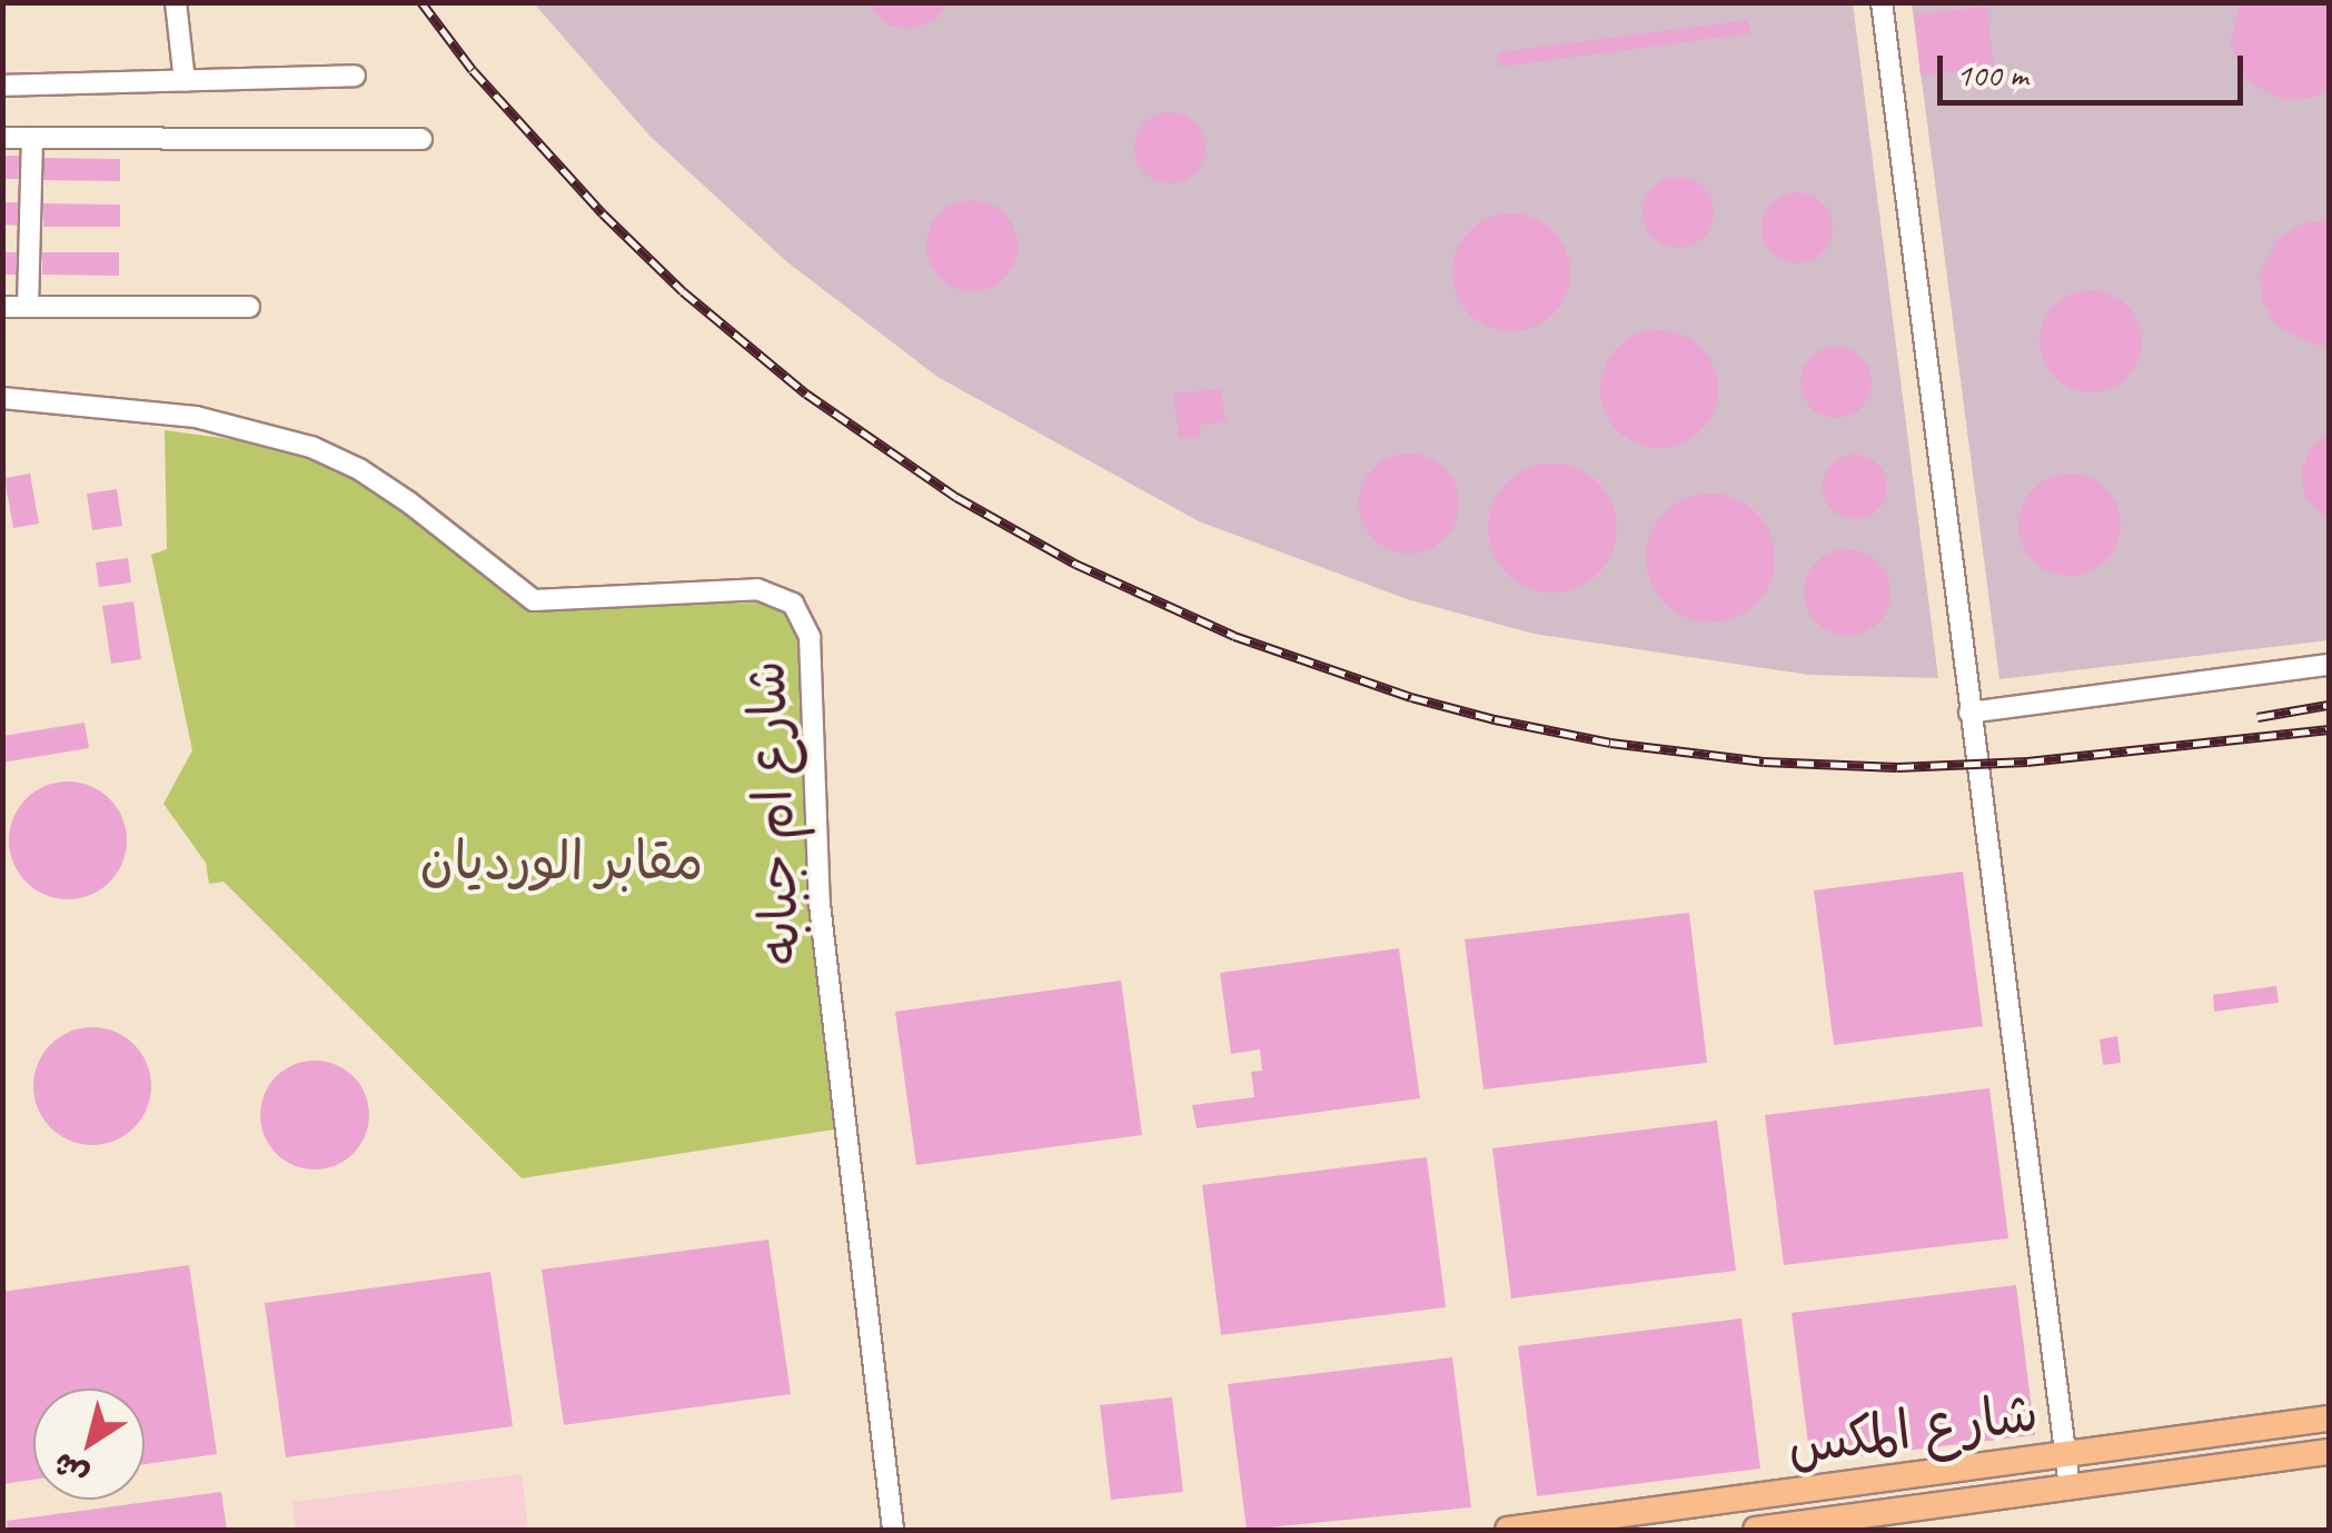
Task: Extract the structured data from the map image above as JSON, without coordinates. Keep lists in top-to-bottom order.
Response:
{
  "streets": {
    "main road": ["شارع المكس"],
    "street": ["شارع ام جبابه"]
  },
  "parks": ["مقابر الورديان"],
  "scale_bar": "100 m",
  "north": "bottom left"
}
